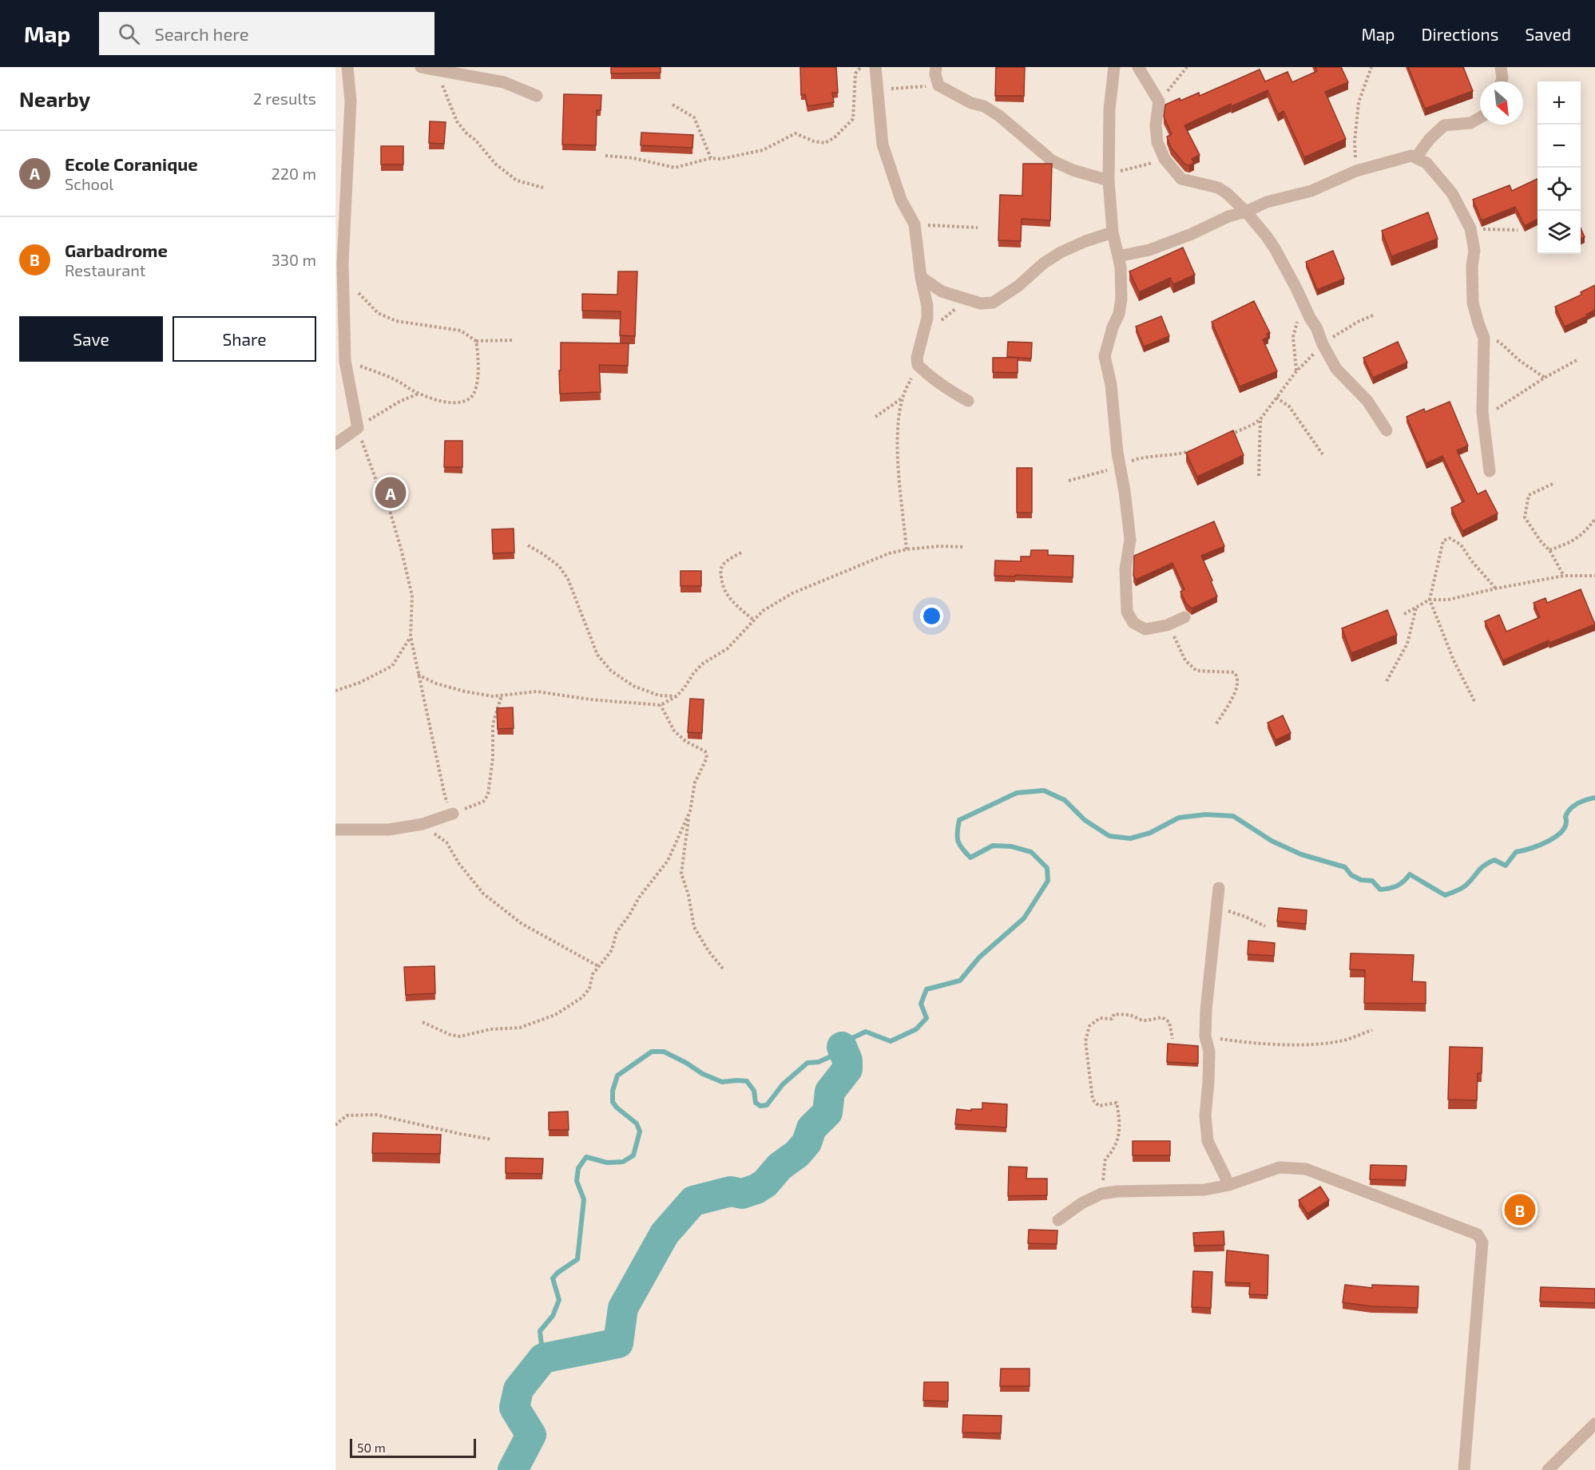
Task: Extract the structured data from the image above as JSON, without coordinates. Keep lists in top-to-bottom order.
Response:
{
  "scale_bar": "50 m",
  "north": "bottom right",
  "page": {
    "header": "Map",
    "search": "Search here",
    "nav": ["Map", "Directions", "Saved"],
    "heading": ["Nearby", "2 results"],
    "map_buttons": ["+", "−"],
    "list": [
      {
        "mark": "A",
        "name": "Ecole Coranique",
        "note": "School",
        "value": "220 m"
      },
      {
        "mark": "B",
        "name": "Garbadrome",
        "note": "Restaurant",
        "value": "330 m"
      }
    ],
    "buttons": ["Save", "Share"],
    "pins": ["A", "B"],
    "scale": "50 m"
  }
}
